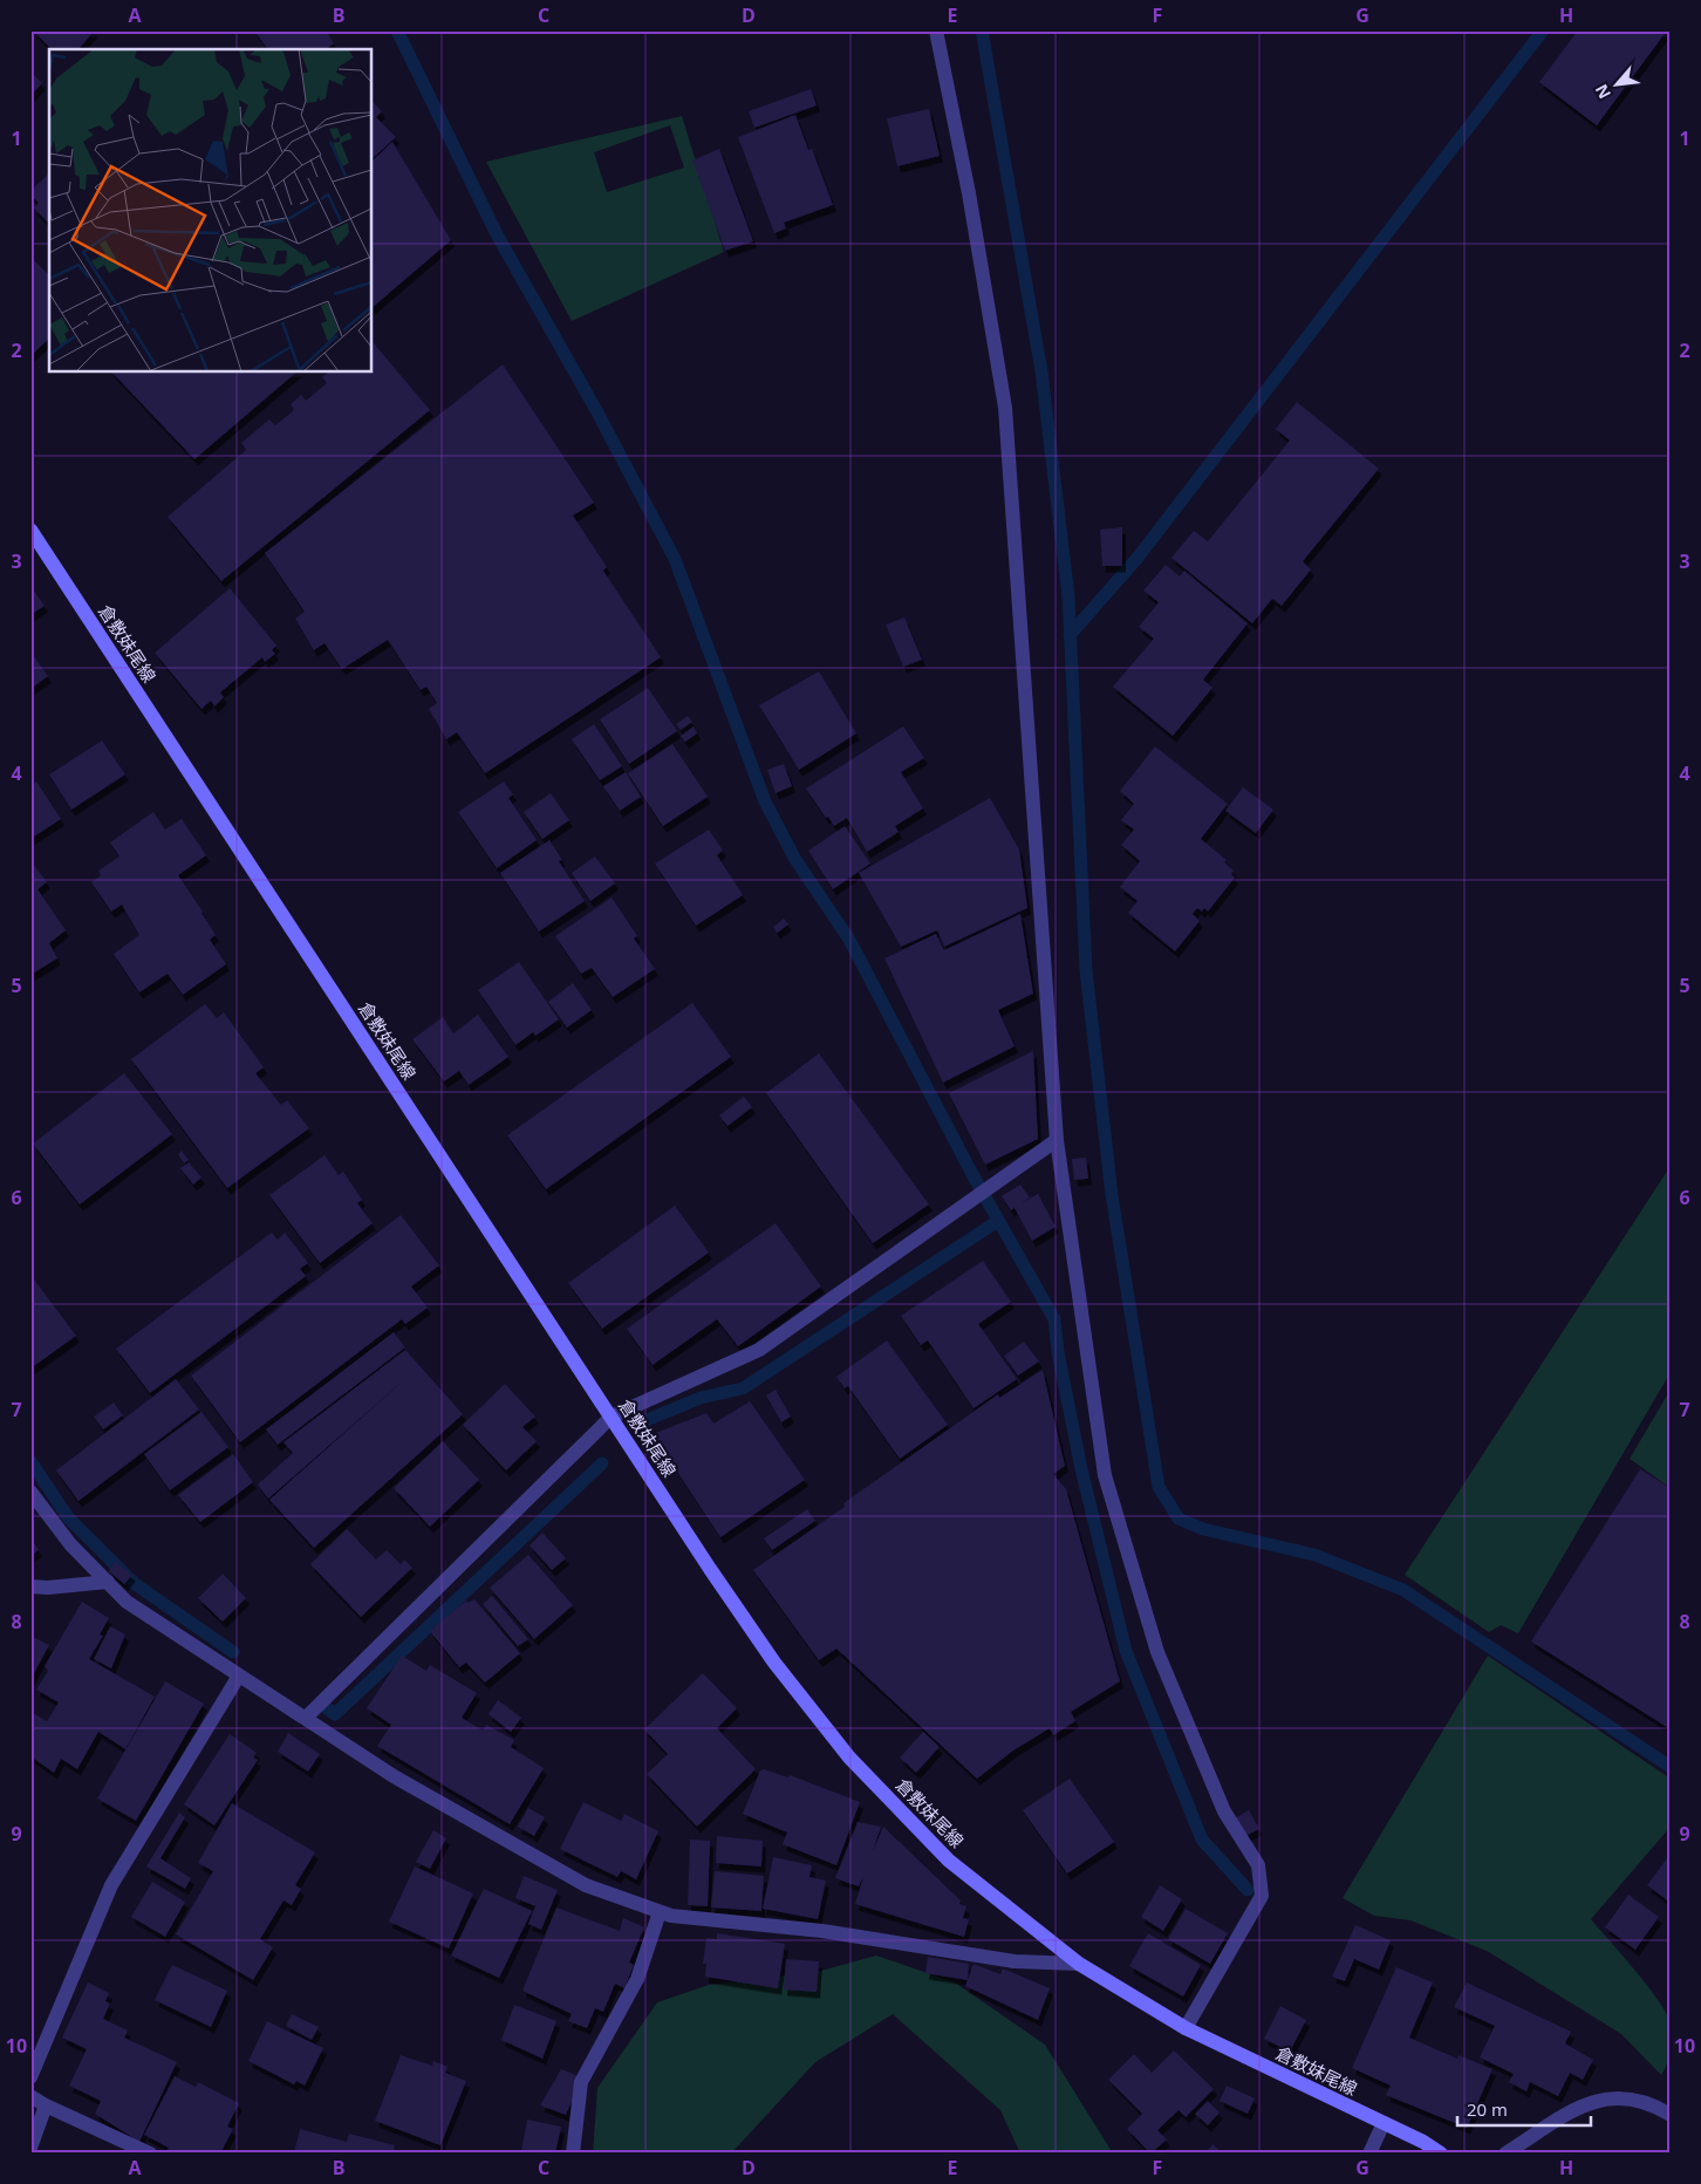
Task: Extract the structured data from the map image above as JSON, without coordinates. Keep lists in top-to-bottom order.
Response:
{
  "streets": {
    "main road": ["倉敷妹尾線"]
  },
  "scale_bar": "20 m",
  "north": "bottom left",
  "grid": {
    "columns": [
      "A",
      "B",
      "C",
      "D",
      "E",
      "F",
      "G",
      "H"
    ],
    "rows": [
      "1",
      "2",
      "3",
      "4",
      "5",
      "6",
      "7",
      "8",
      "9",
      "10"
    ]
  }
}
